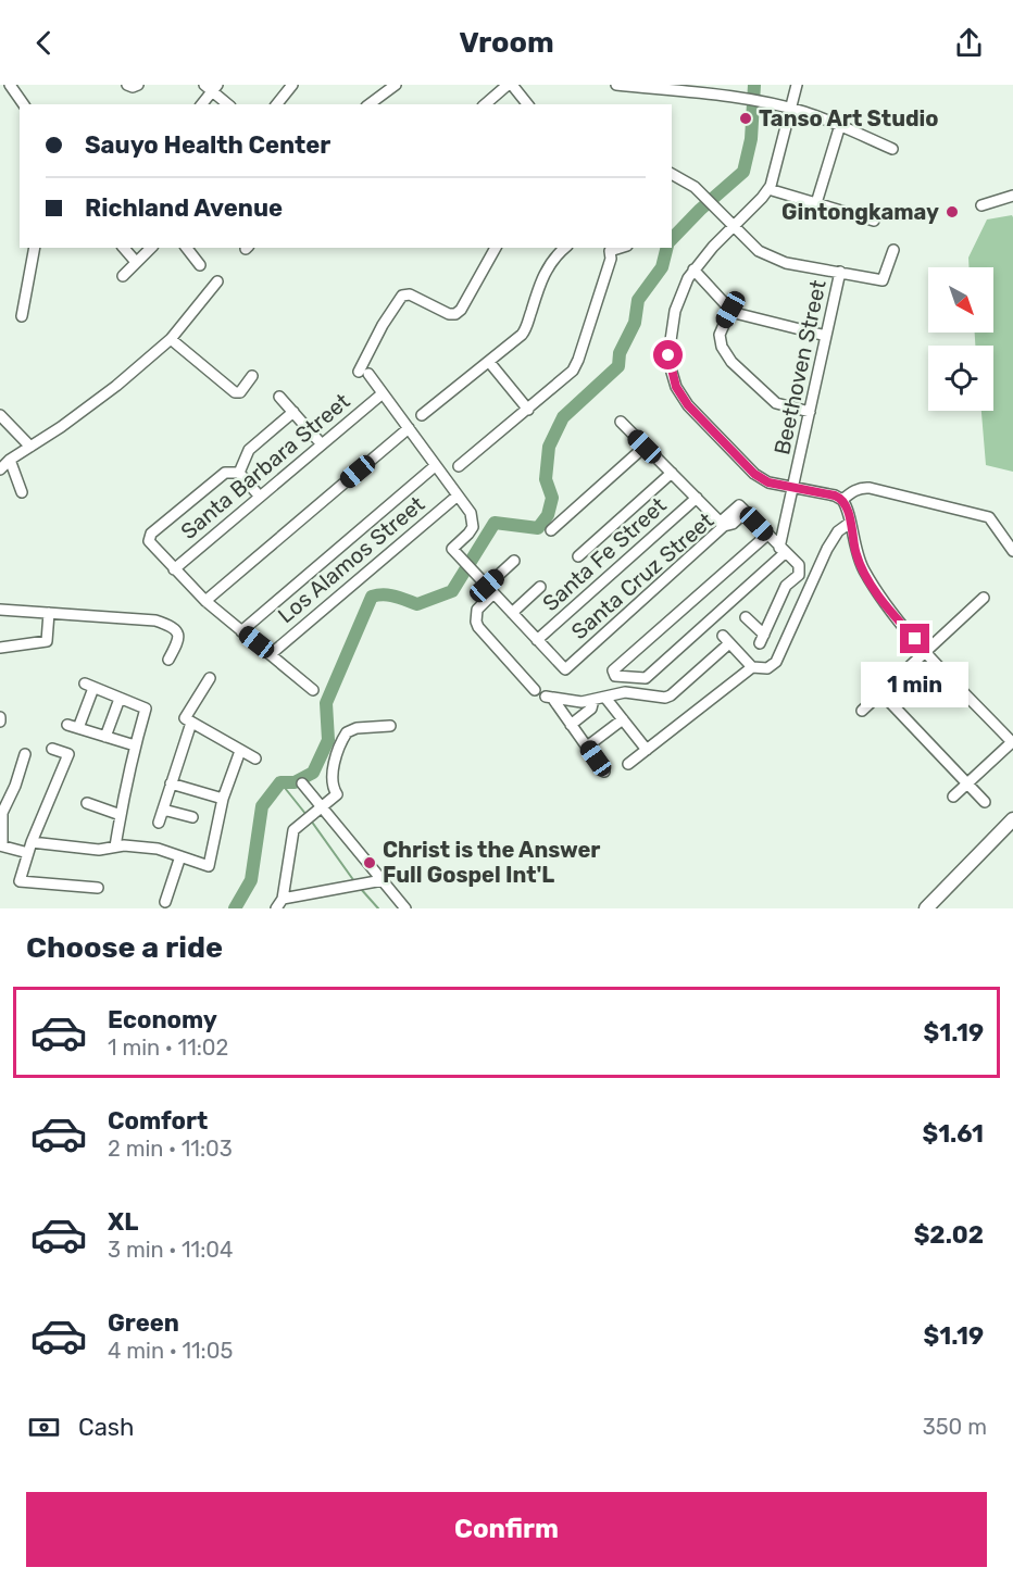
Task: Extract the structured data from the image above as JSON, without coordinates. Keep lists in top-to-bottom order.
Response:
{
  "streets": {
    "street": [
      "Beethoven Street",
      "Santa Barbara Street",
      "Santa Fe Street",
      "Los Alamos Street",
      "Santa Cruz Street"
    ]
  },
  "crossings": [
    ["Santa Fe Street", "Santa Cruz Street"]
  ],
  "places": ["Tanso Art Studio", "Gintongkamay", "Christ is the Answer Full Gospel Int'L"],
  "north": "bottom right",
  "page": {
    "header": "Vroom",
    "banner": ["Sauyo Health Center", "Richland Avenue"],
    "bubble": "1 min",
    "heading": "Choose a ride",
    "list": [
      {
        "name": "Economy",
        "note": "1 min · 11:02",
        "value": "$1.19"
      },
      {
        "name": "Comfort",
        "note": "2 min · 11:03",
        "value": "$1.61"
      },
      {
        "name": "XL",
        "note": "3 min · 11:04",
        "value": "$2.02"
      },
      {
        "name": "Green",
        "note": "4 min · 11:05",
        "value": "$1.19"
      }
    ],
    "pay": ["Cash", "350 m"],
    "buttons": "Confirm"
  }
}
